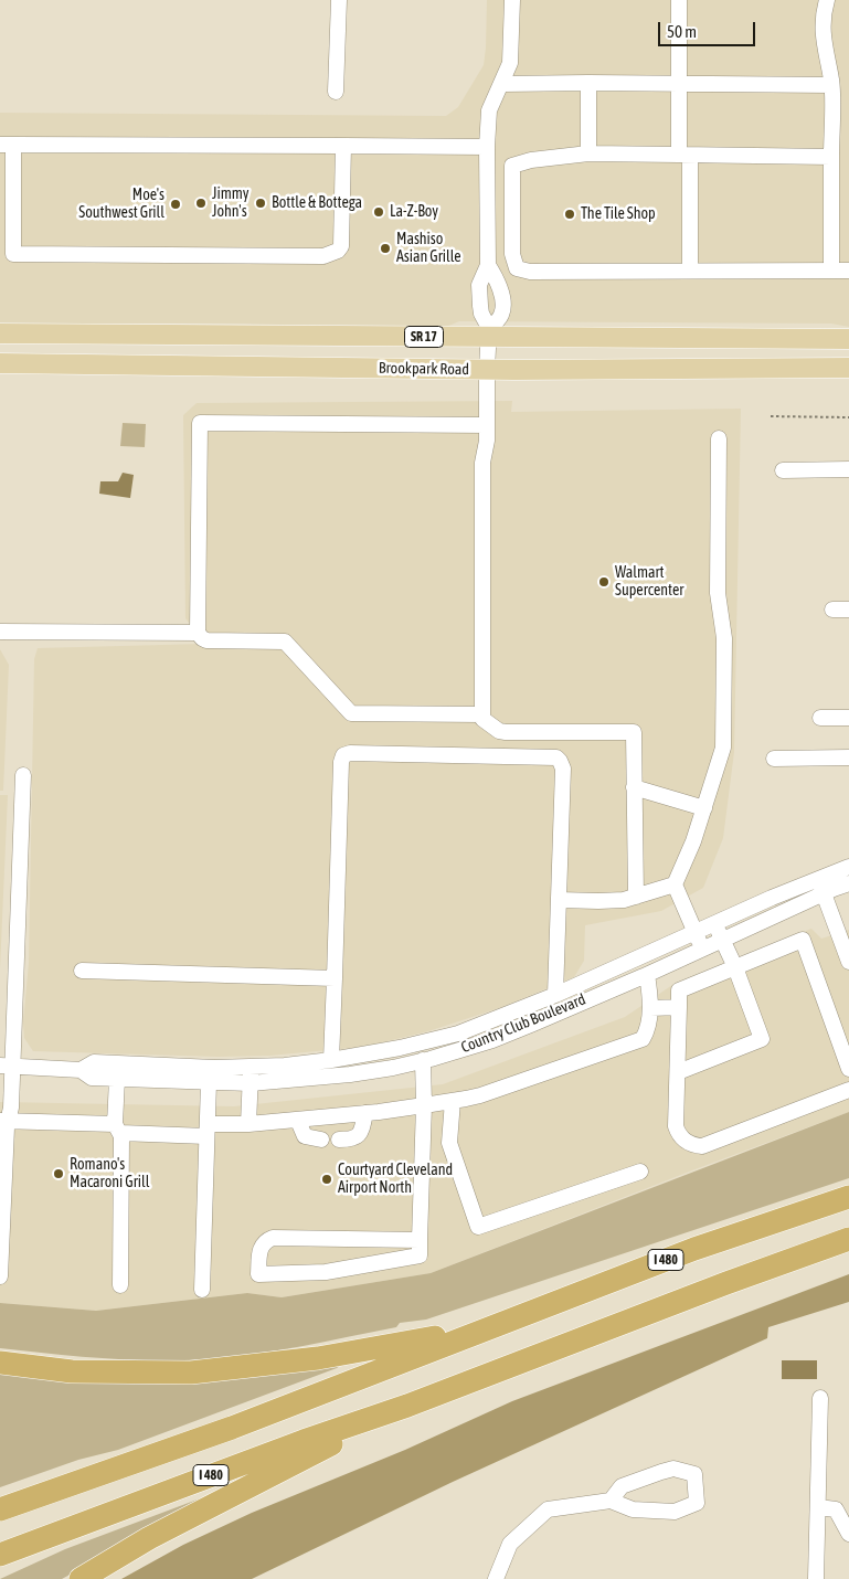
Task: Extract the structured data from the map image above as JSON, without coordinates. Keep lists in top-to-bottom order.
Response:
{
  "streets": {
    "highway": ["I 480"],
    "main road": ["SR 17", "Brookpark Road"],
    "street": ["Country Club Boulevard"]
  },
  "places": [
    "Jimmy John's",
    "Bottle & Bottega",
    "Moe's Southwest Grill",
    "La-Z-Boy",
    "The Tile Shop",
    "Mashiso Asian Grille",
    "Walmart Supercenter",
    "Romano's Macaroni Grill",
    "Courtyard Cleveland Airport North"
  ],
  "scale_bar": "50 m"
}
